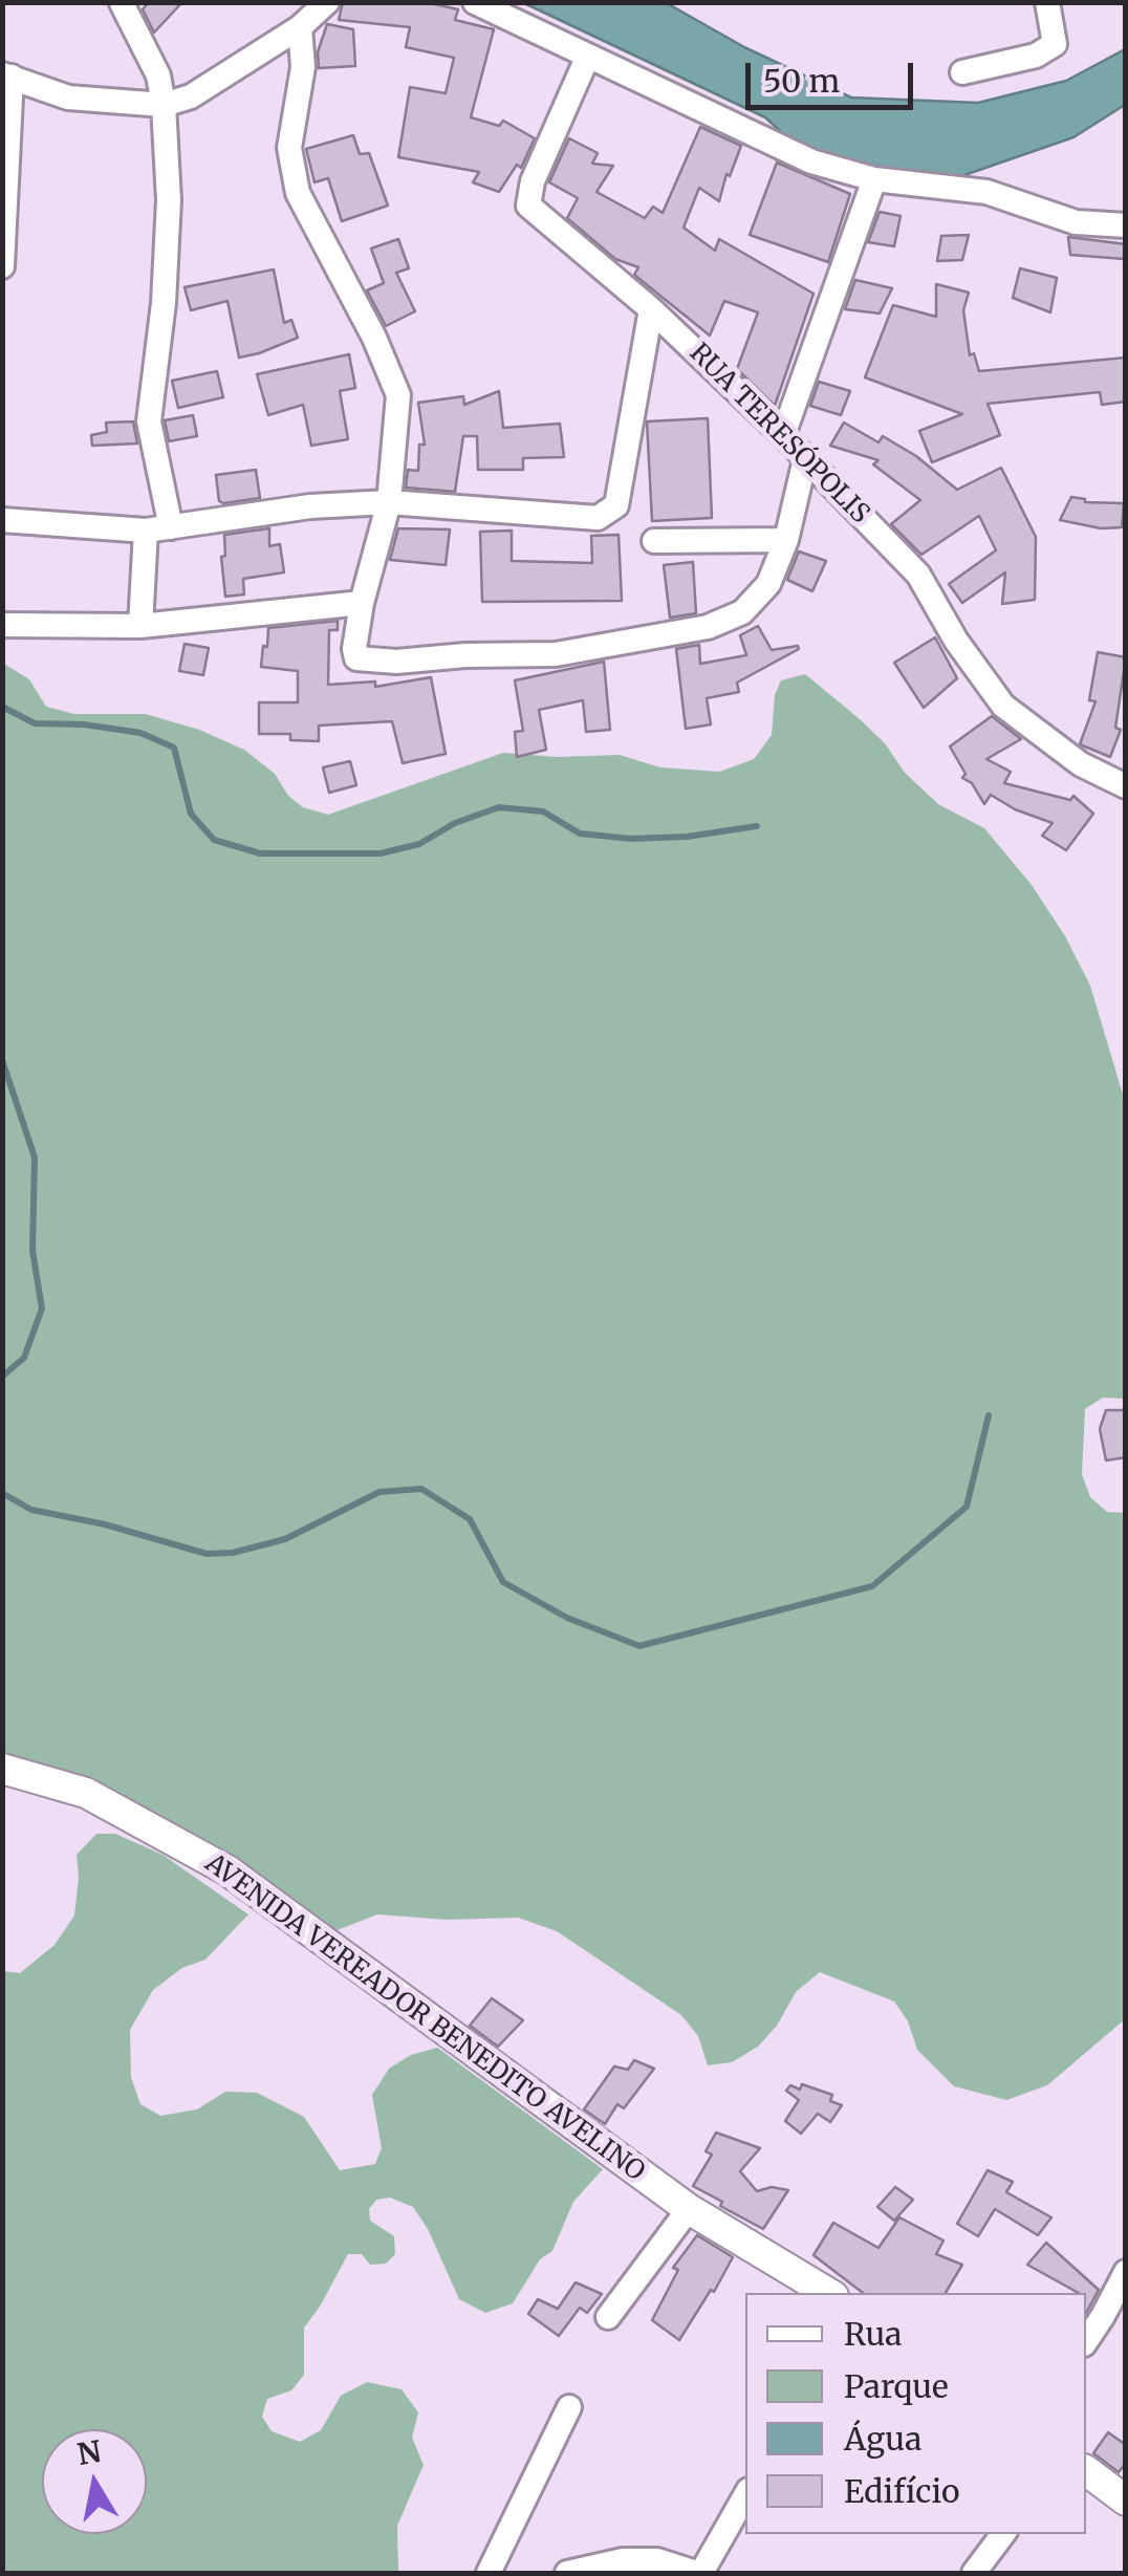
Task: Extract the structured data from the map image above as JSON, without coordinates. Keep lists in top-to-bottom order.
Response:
{
  "streets": {
    "main road": ["AVENIDA VEREADOR BENEDITO AVELINO"],
    "street": ["RUA TERESÓPOLIS"]
  },
  "legend": [
    "Rua",
    "Parque",
    "Água",
    "Edifício"
  ],
  "scale_bar": "50 m",
  "north": "top"
}
